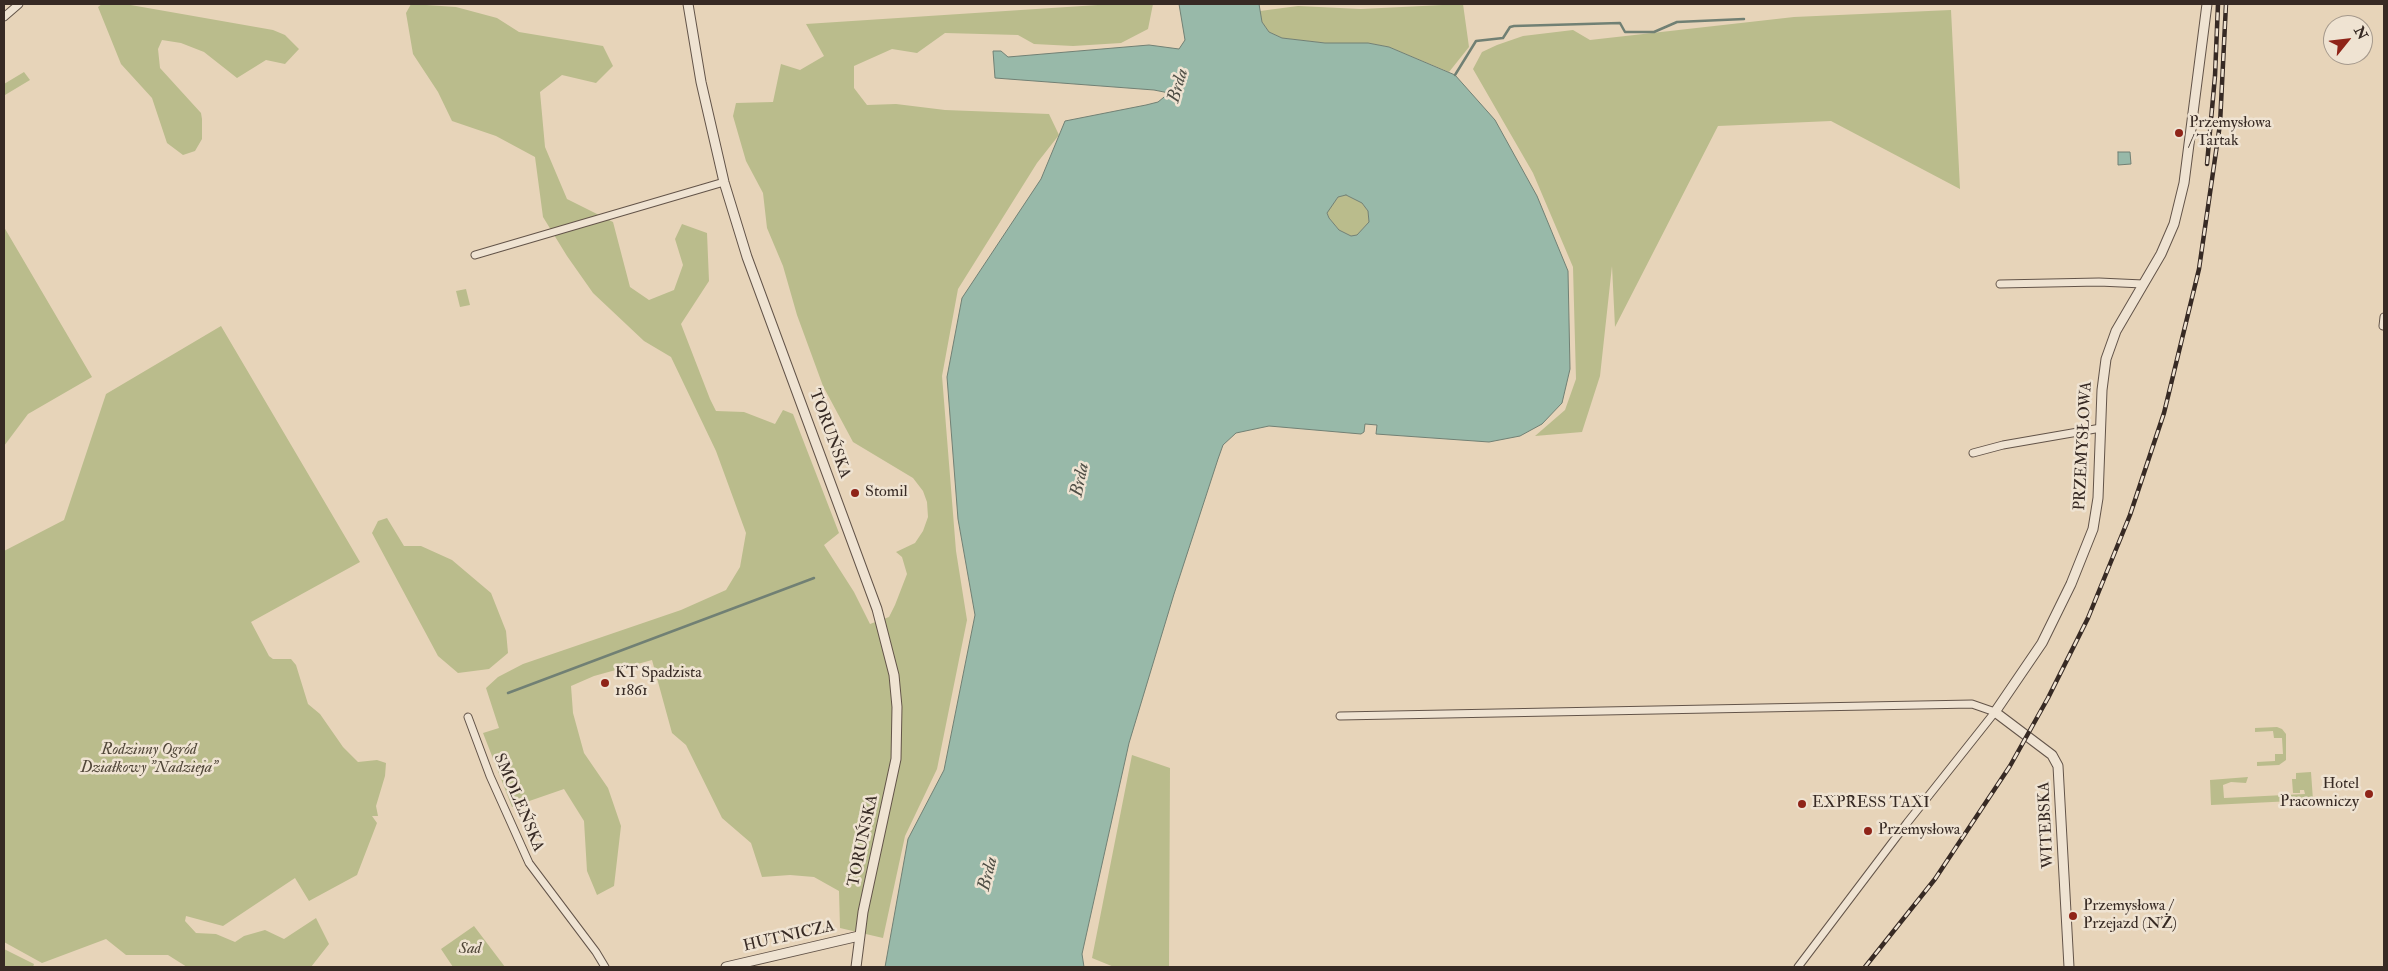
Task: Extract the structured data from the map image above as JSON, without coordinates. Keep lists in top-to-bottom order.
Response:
{
  "streets": {
    "street": [
      "TORUŃSKA",
      "PRZEMYSŁOWA",
      "SMOLEŃSKA",
      "WITEBSKA",
      "HUTNICZA"
    ]
  },
  "crossings": [
    ["TORUŃSKA", "HUTNICZA"],
    ["PRZEMYSŁOWA", "WITEBSKA"]
  ],
  "water": ["Brda"],
  "parks": ["Rodzinny Ogród Działkowy \"Nadzieja\"", "Sad"],
  "places": [
    "Przemysłowa / Tartak",
    "Stomil",
    "KT Spadzista 11861",
    "Hotel Pracowniczy",
    "EXPRESS TAXI",
    "Przemysłowa",
    "Przemysłowa / Przejazd (NŻ)"
  ],
  "north": "top right"
}
